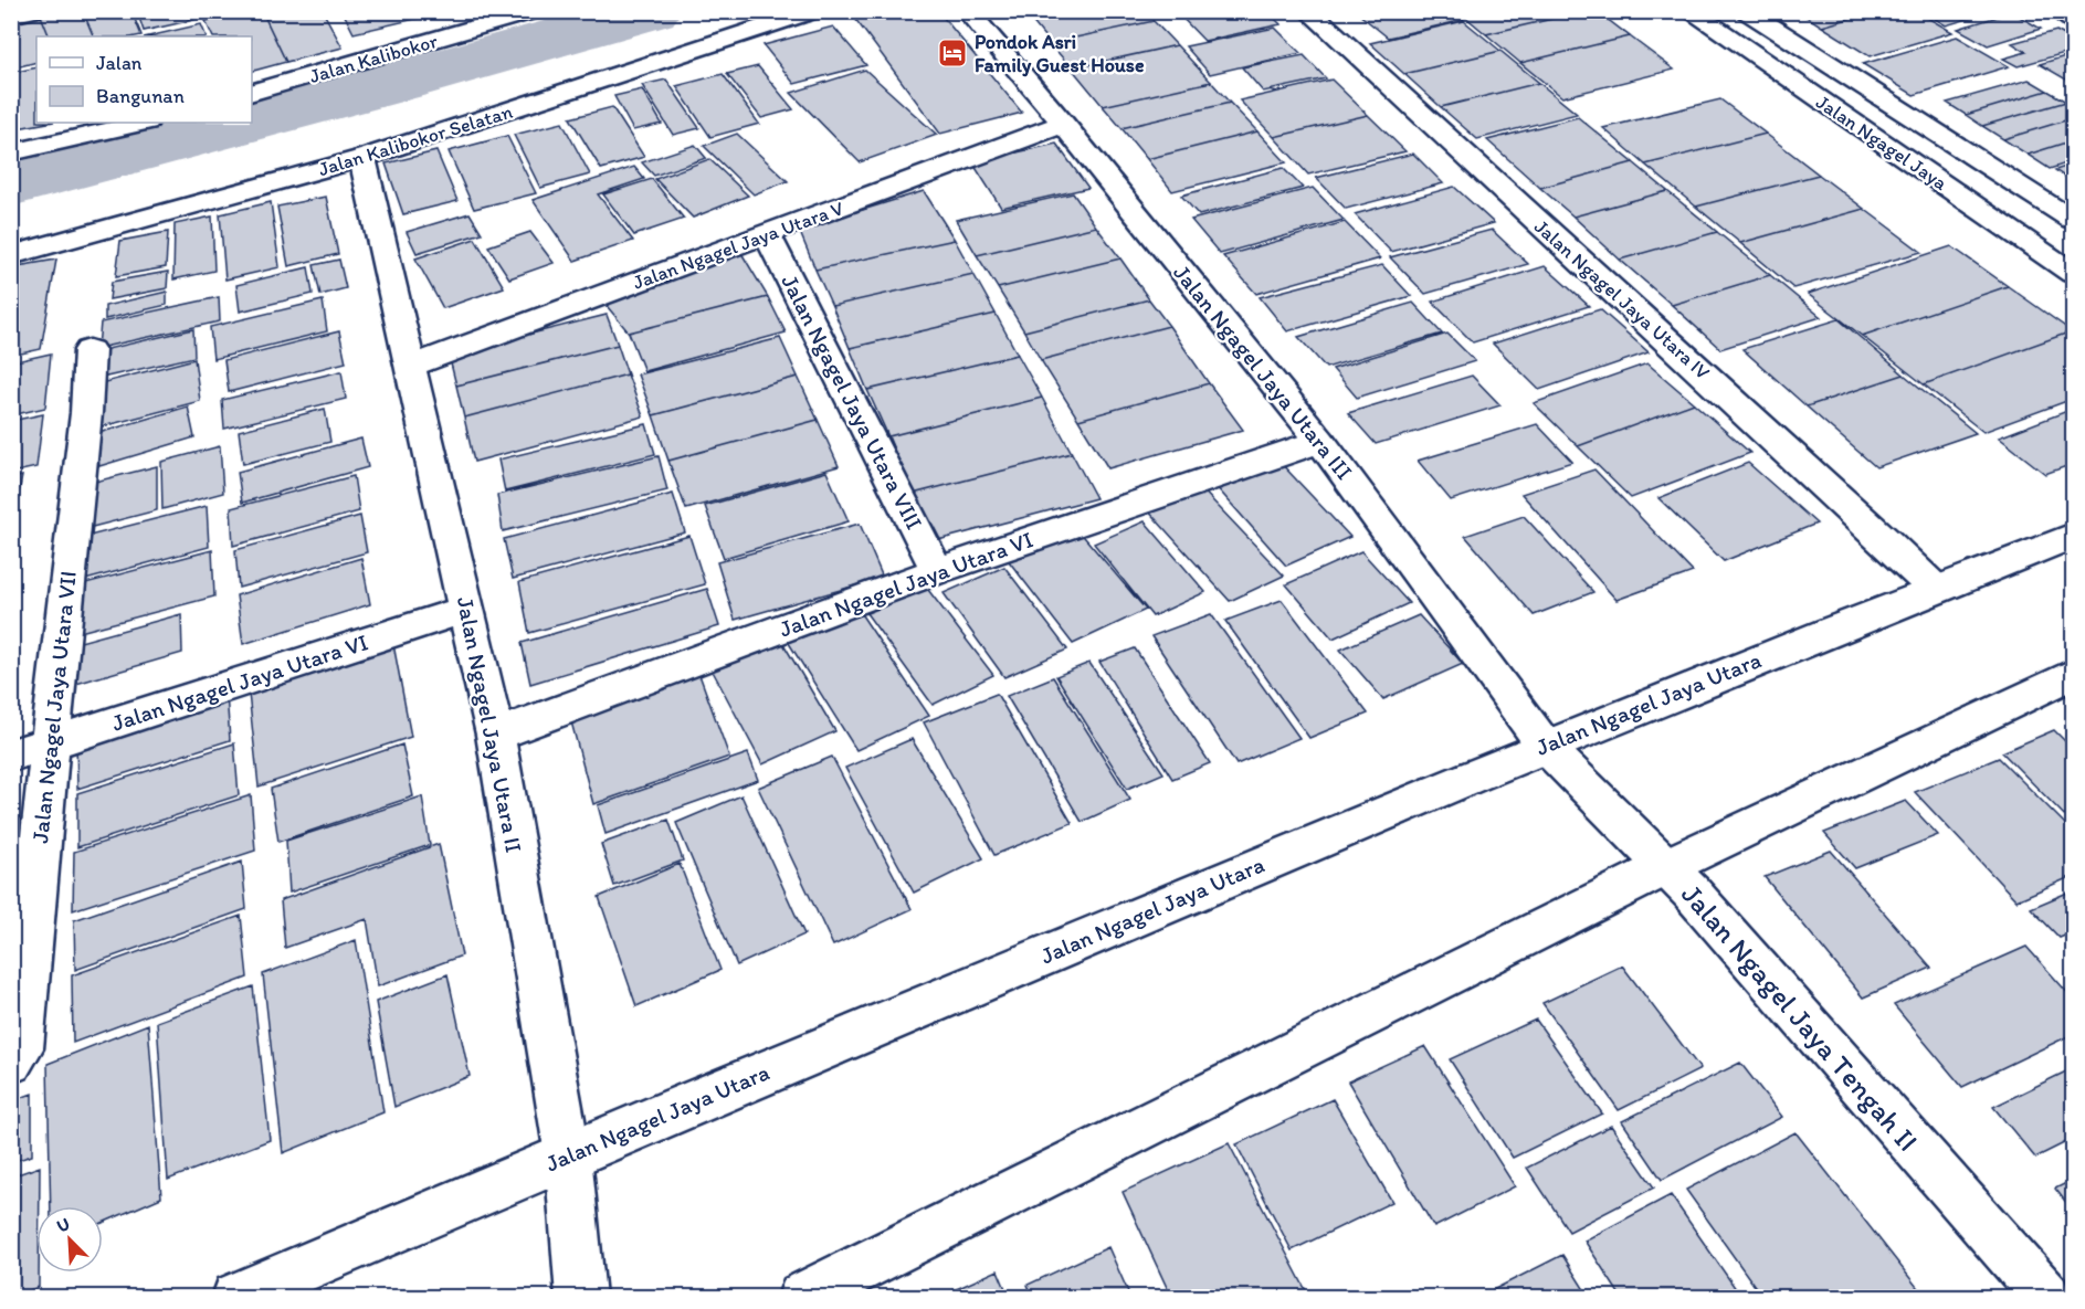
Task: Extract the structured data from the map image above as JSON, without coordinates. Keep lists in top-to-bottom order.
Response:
{
  "streets": {
    "street": [
      "Jalan Kalibokor",
      "Jalan Kalibokor Selatan",
      "Jalan Ngagel Jaya",
      "Jalan Ngagel Jaya Utara V",
      "Jalan Ngagel Jaya Utara IV",
      "Jalan Ngagel Jaya Utara III",
      "Jalan Ngagel Jaya Utara VIII",
      "Jalan Ngagel Jaya Utara VI",
      "Jalan Ngagel Jaya Utara",
      "Jalan Ngagel Jaya Utara VII",
      "Jalan Ngagel Jaya Utara II",
      "Jalan Ngagel Jaya Tengah II"
    ]
  },
  "crossings": [
    ["Jalan Kalibokor Selatan", "Jalan Ngagel Jaya Utara II"],
    ["Jalan Ngagel Jaya Utara V", "Jalan Ngagel Jaya Utara III"],
    ["Jalan Ngagel Jaya Utara V", "Jalan Ngagel Jaya Utara VIII"],
    ["Jalan Ngagel Jaya Utara V", "Jalan Ngagel Jaya Utara II"],
    ["Jalan Ngagel Jaya Utara IV", "Jalan Ngagel Jaya Utara"],
    ["Jalan Ngagel Jaya Utara III", "Jalan Ngagel Jaya Utara VI"],
    ["Jalan Ngagel Jaya Utara III", "Jalan Ngagel Jaya Utara"],
    ["Jalan Ngagel Jaya Utara III", "Jalan Ngagel Jaya Tengah II"],
    ["Jalan Ngagel Jaya Utara VIII", "Jalan Ngagel Jaya Utara VI"],
    ["Jalan Ngagel Jaya Utara VI", "Jalan Ngagel Jaya Utara VII"],
    ["Jalan Ngagel Jaya Utara VI", "Jalan Ngagel Jaya Utara II"],
    ["Jalan Ngagel Jaya Utara", "Jalan Ngagel Jaya Utara II"],
    ["Jalan Ngagel Jaya Utara", "Jalan Ngagel Jaya Tengah II"]
  ],
  "places": {
    "hotel": ["Pondok Asri Family Guest House"]
  },
  "legend": ["Jalan", "Bangunan"],
  "north": "top left"
}
